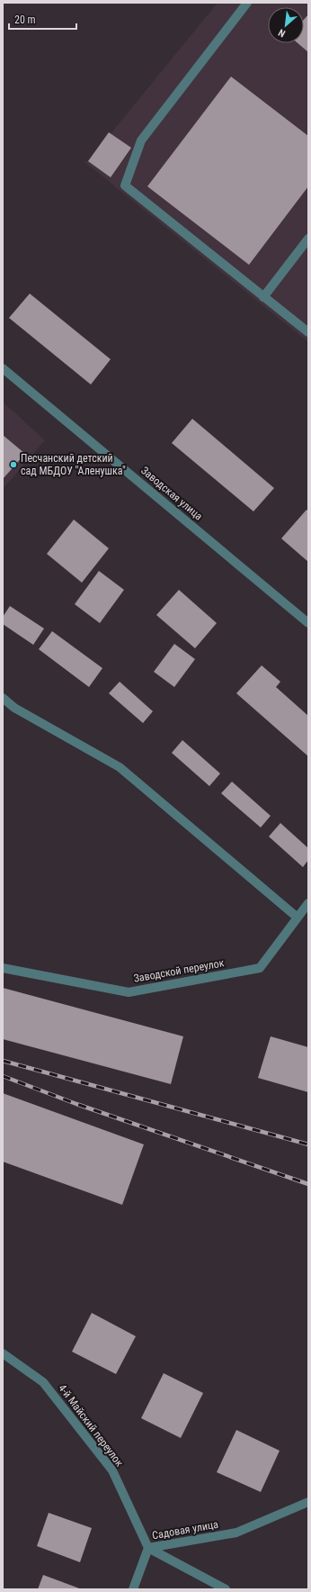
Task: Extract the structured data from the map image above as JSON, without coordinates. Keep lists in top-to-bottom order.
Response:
{
  "streets": {
    "street": [
      "Заводская улица",
      "Заводской переулок",
      "4-й Майский переулок",
      "Садовая улица"
    ]
  },
  "crossings": [
    ["4-й Майский переулок", "Садовая улица"]
  ],
  "places": ["Песчанский детский сад МБДОУ \"Аленушка\""],
  "scale_bar": "20 m",
  "north": "bottom left"
}
